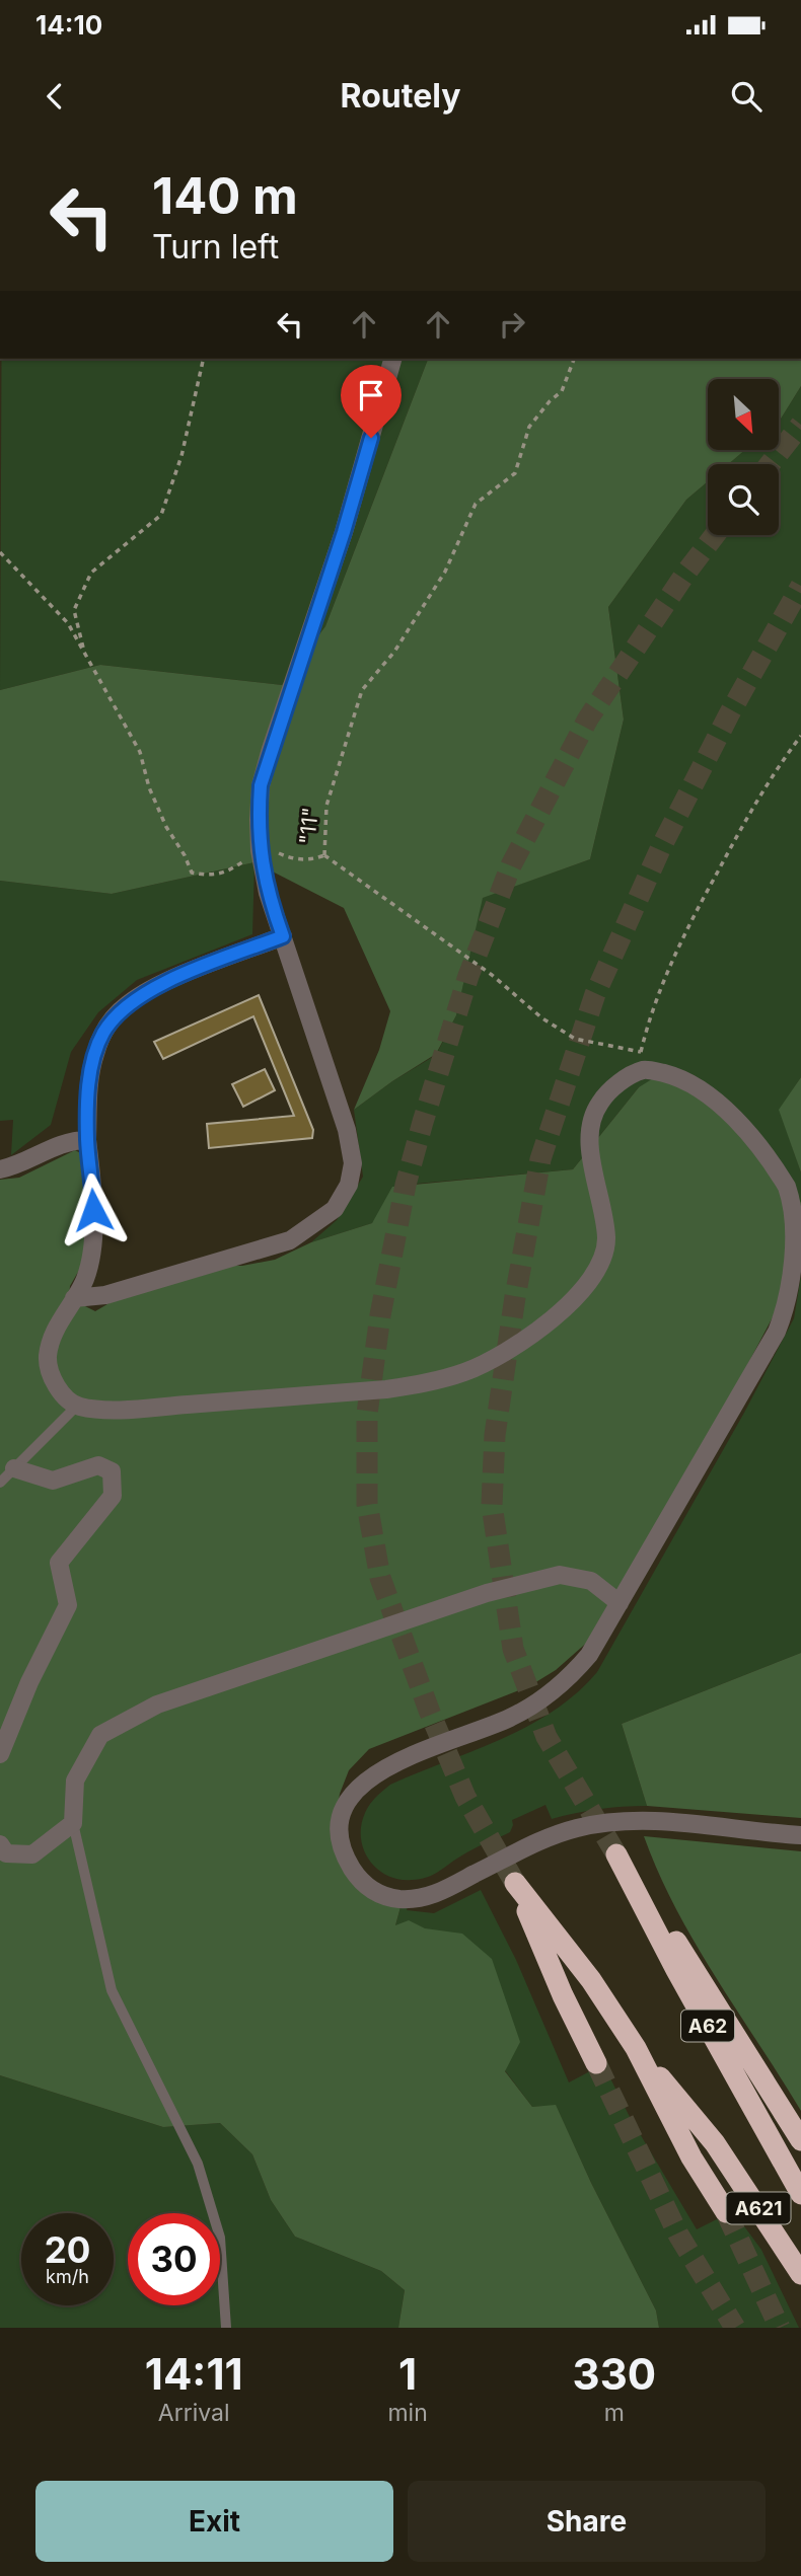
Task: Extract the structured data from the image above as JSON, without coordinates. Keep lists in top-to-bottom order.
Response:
{
  "streets": {
    "highway": ["Α62", "Α621"],
    "path": ["\"11\""]
  },
  "north": "bottom right",
  "page": {
    "status": "14:10",
    "header": "Routely",
    "turn": ["140 m", "Turn left"],
    "speed": "20 km/h",
    "limit": "30",
    "eta": [
      "14:11",
      "Arrival",
      "1",
      "min",
      "330",
      "m"
    ],
    "buttons": ["Exit", "Share"]
  }
}
